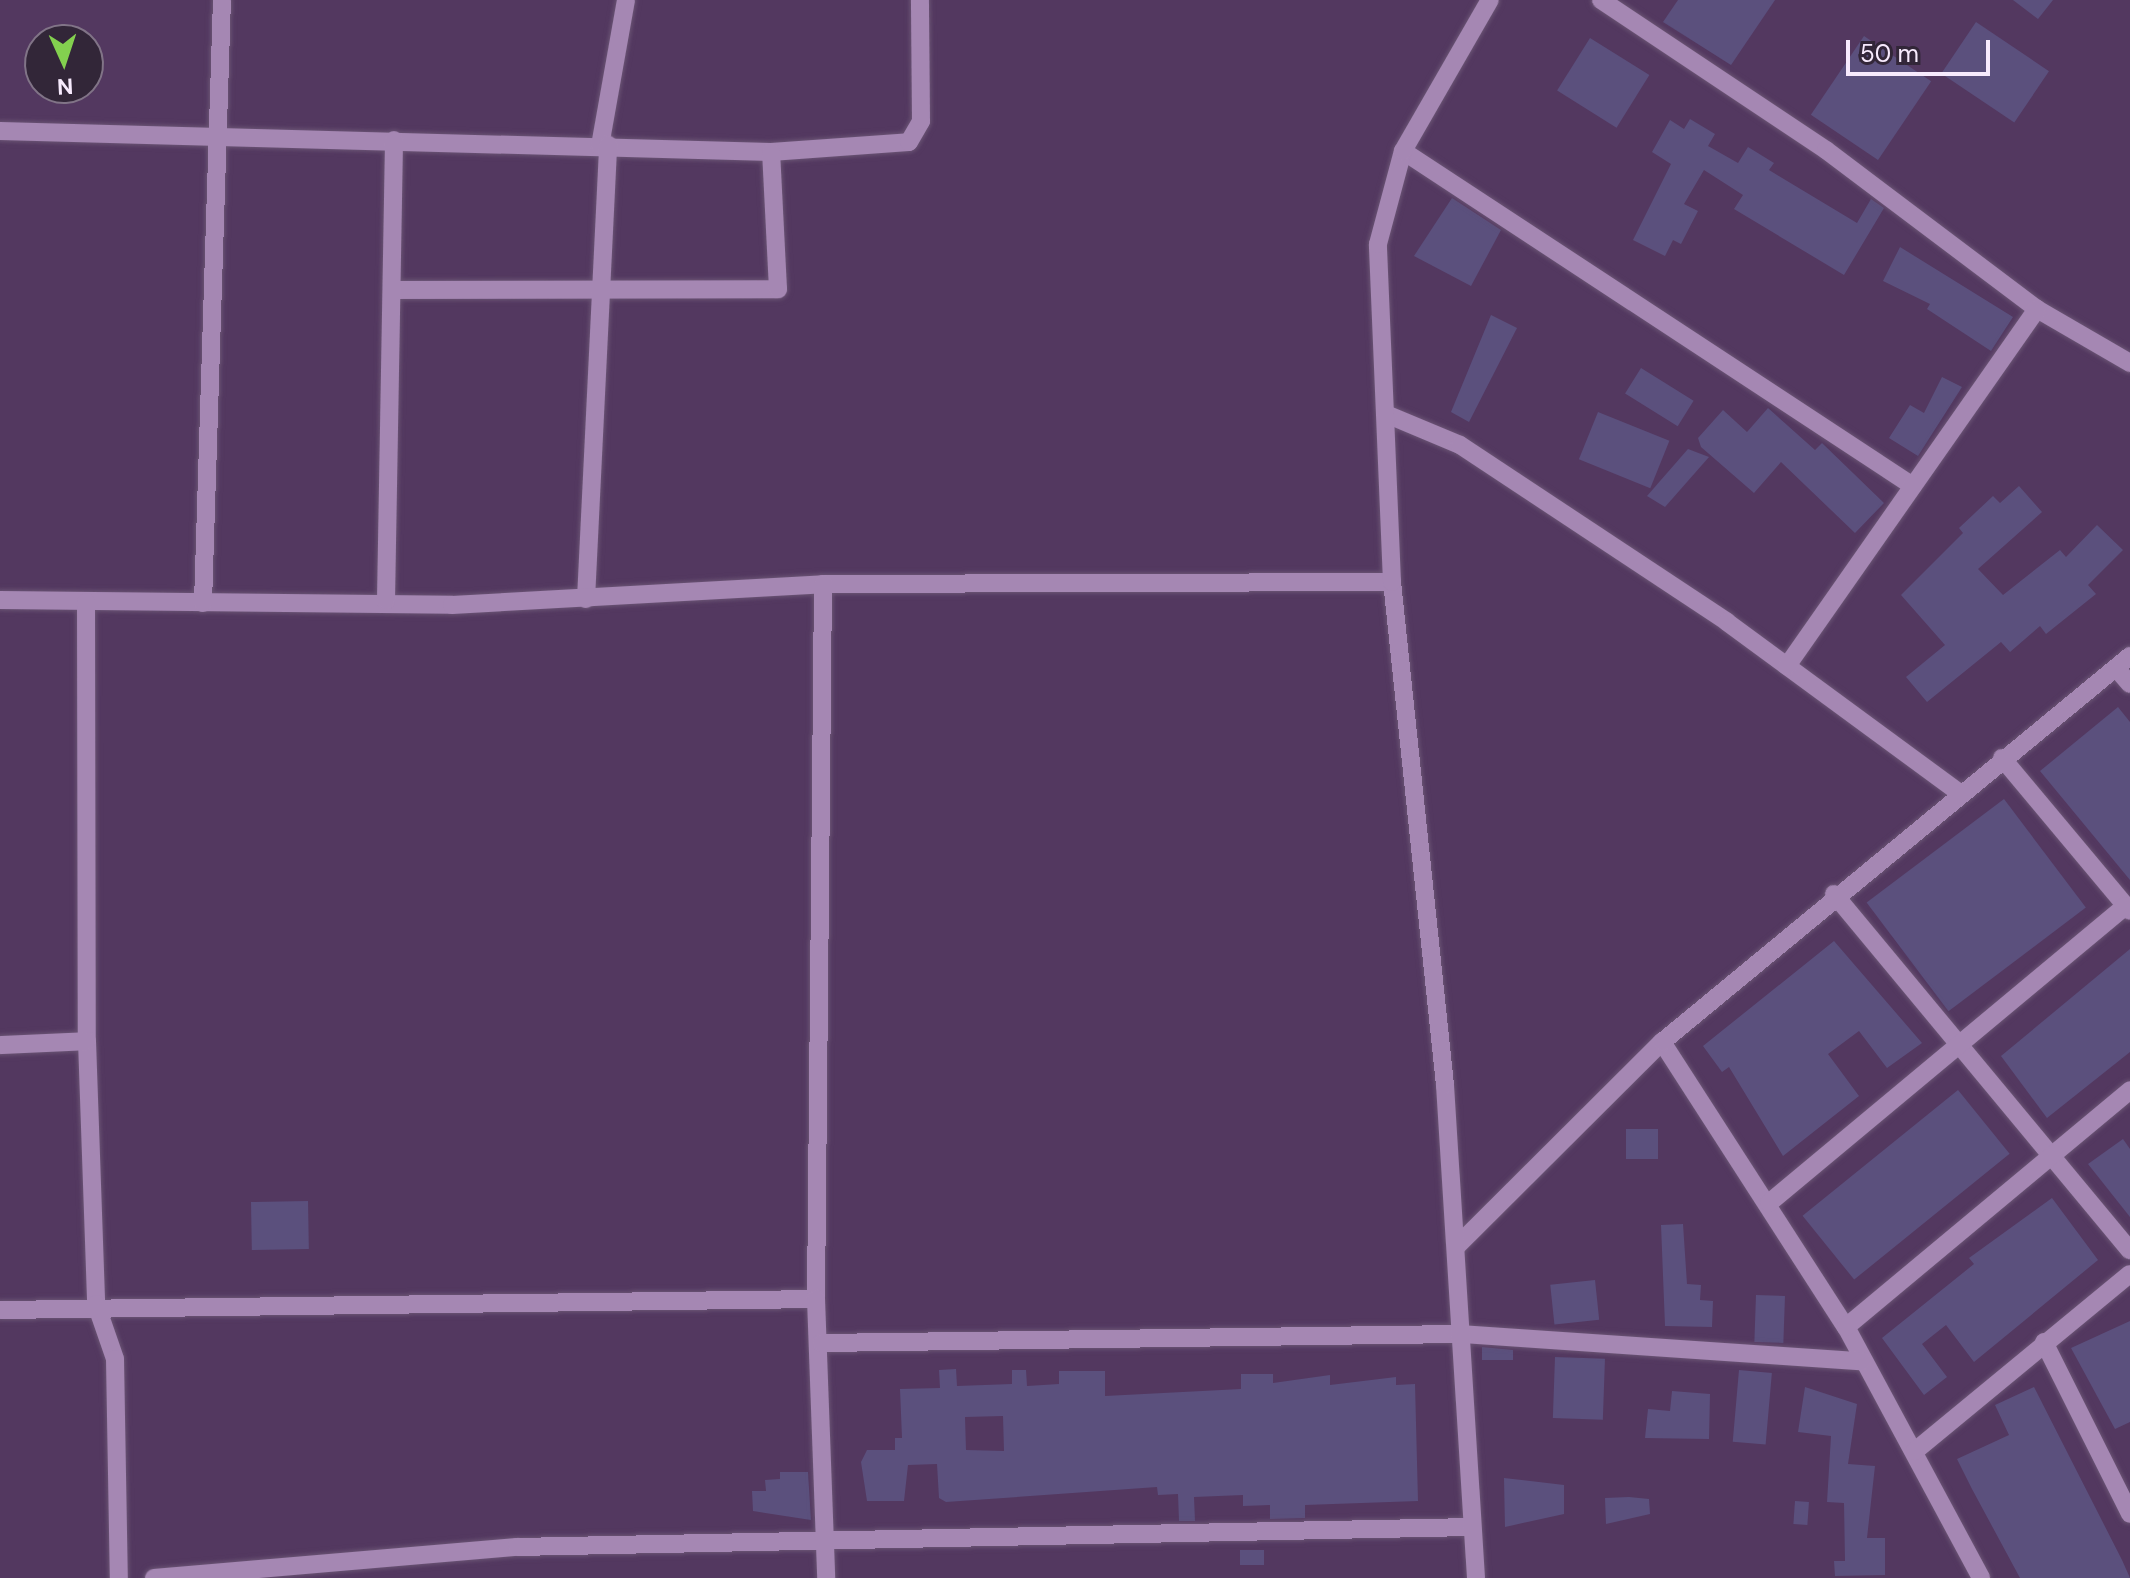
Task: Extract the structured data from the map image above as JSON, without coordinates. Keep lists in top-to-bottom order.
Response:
{
  "scale_bar": "50 m",
  "north": "bottom"
}
